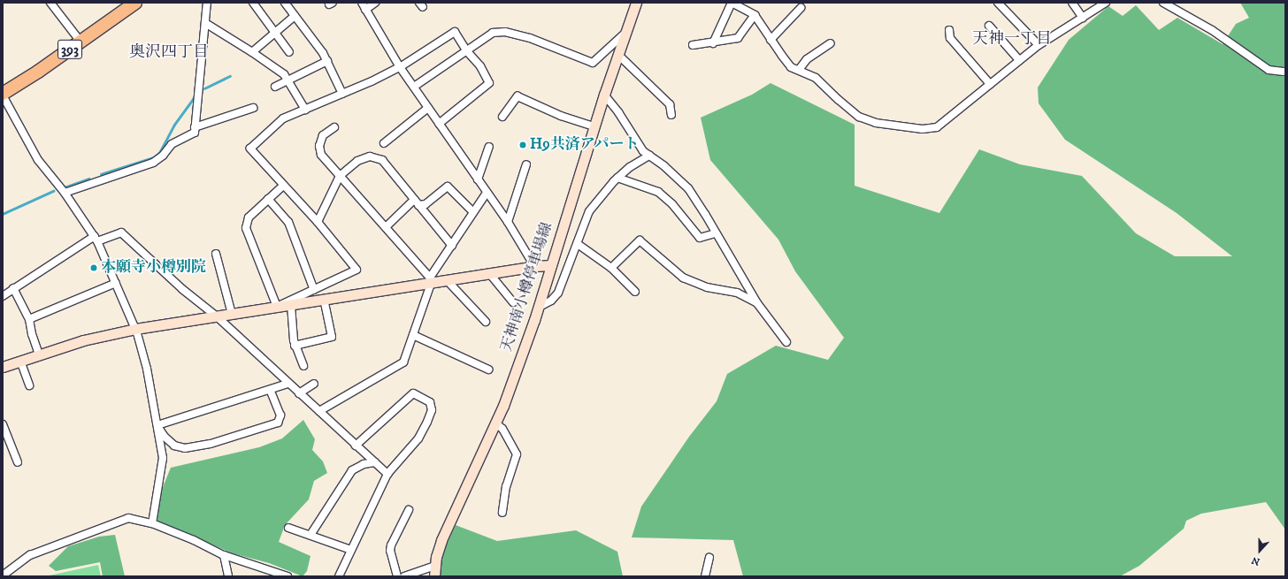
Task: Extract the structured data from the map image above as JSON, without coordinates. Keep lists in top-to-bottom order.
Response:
{
  "streets": {
    "highway": ["393"],
    "main road": ["天神南小樽停車場線"]
  },
  "districts": ["天神一丁目", "奥沢四丁目"],
  "places": ["H9共済アパート", "本願寺小樽別院"],
  "north": "bottom"
}
